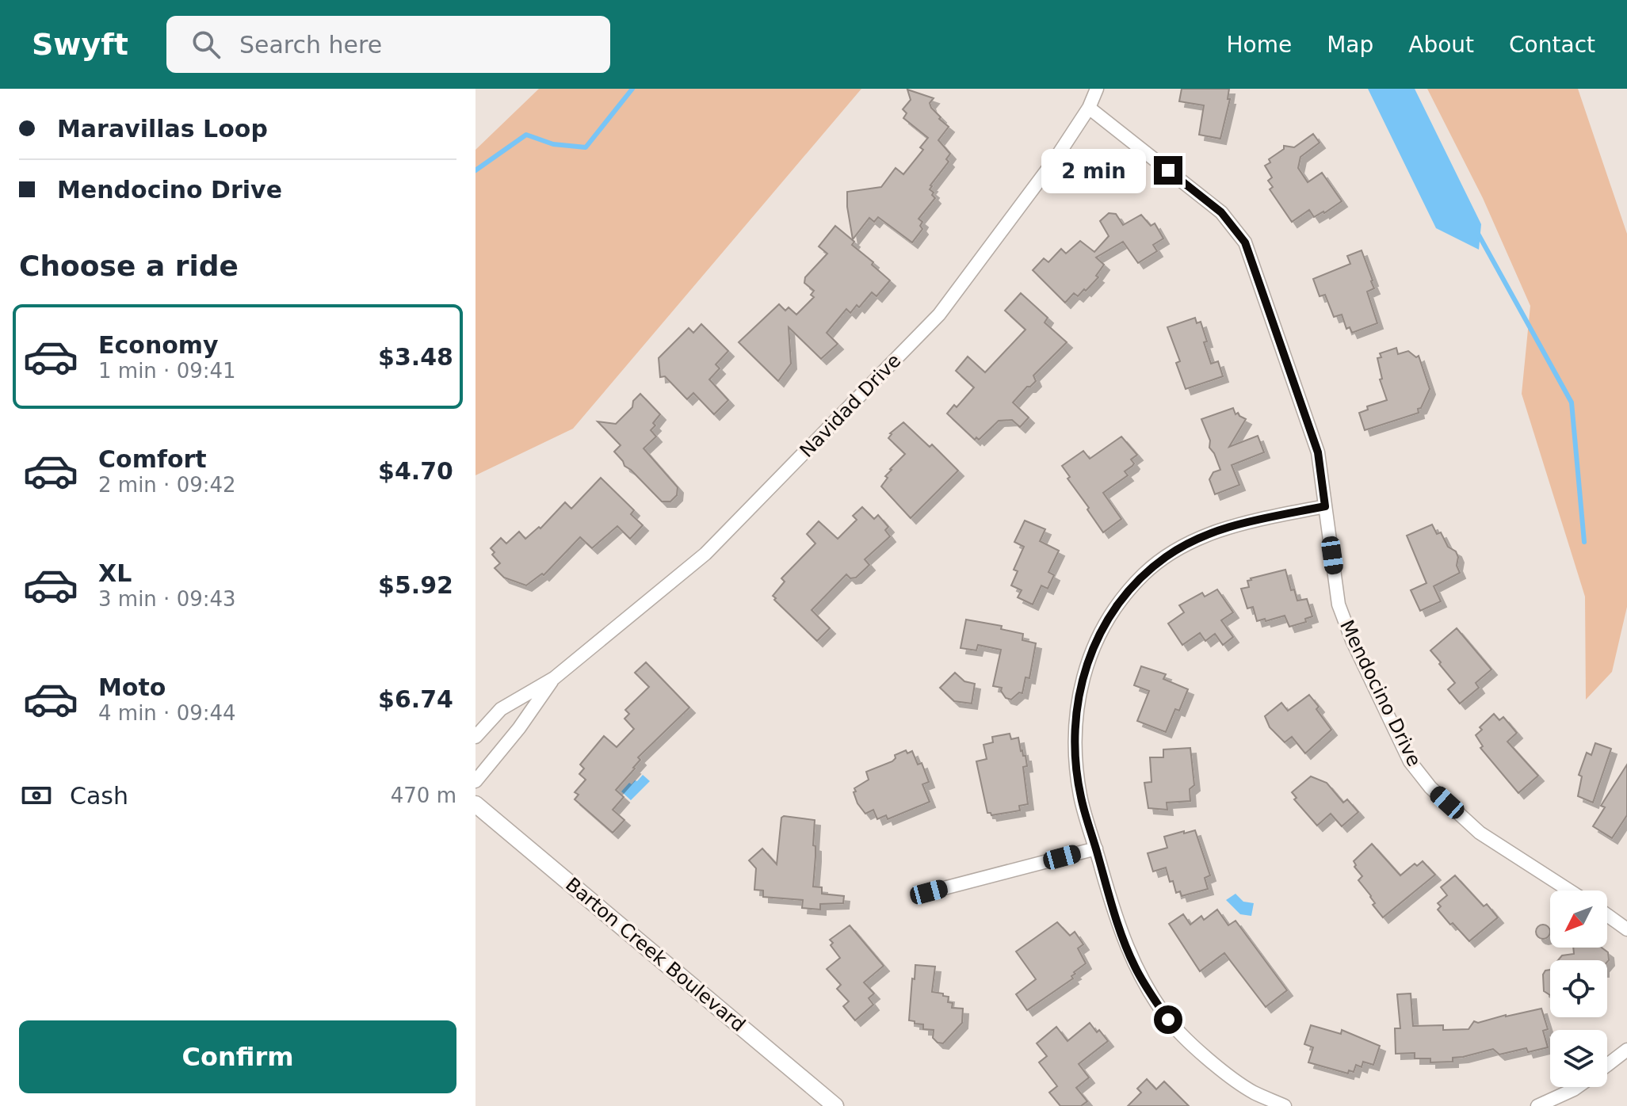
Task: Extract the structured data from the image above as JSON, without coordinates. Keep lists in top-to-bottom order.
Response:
{
  "streets": {
    "street": ["Navidad Drive", "Mendocino Drive", "Barton Creek Boulevard"]
  },
  "crossings": [
    ["Navidad Drive", "Mendocino Drive"]
  ],
  "north": "bottom left",
  "page": {
    "header": "Swyft",
    "search": "Search here",
    "nav": [
      "Home",
      "Map",
      "About",
      "Contact"
    ],
    "banner": ["Maravillas Loop", "Mendocino Drive"],
    "bubble": "2 min",
    "heading": "Choose a ride",
    "list": [
      {
        "name": "Economy",
        "note": "1 min · 09:41",
        "value": "$3.48"
      },
      {
        "name": "Comfort",
        "note": "2 min · 09:42",
        "value": "$4.70"
      },
      {
        "name": "XL",
        "note": "3 min · 09:43",
        "value": "$5.92"
      },
      {
        "name": "Moto",
        "note": "4 min · 09:44",
        "value": "$6.74"
      }
    ],
    "pay": ["Cash", "470 m"],
    "buttons": "Confirm"
  }
}
